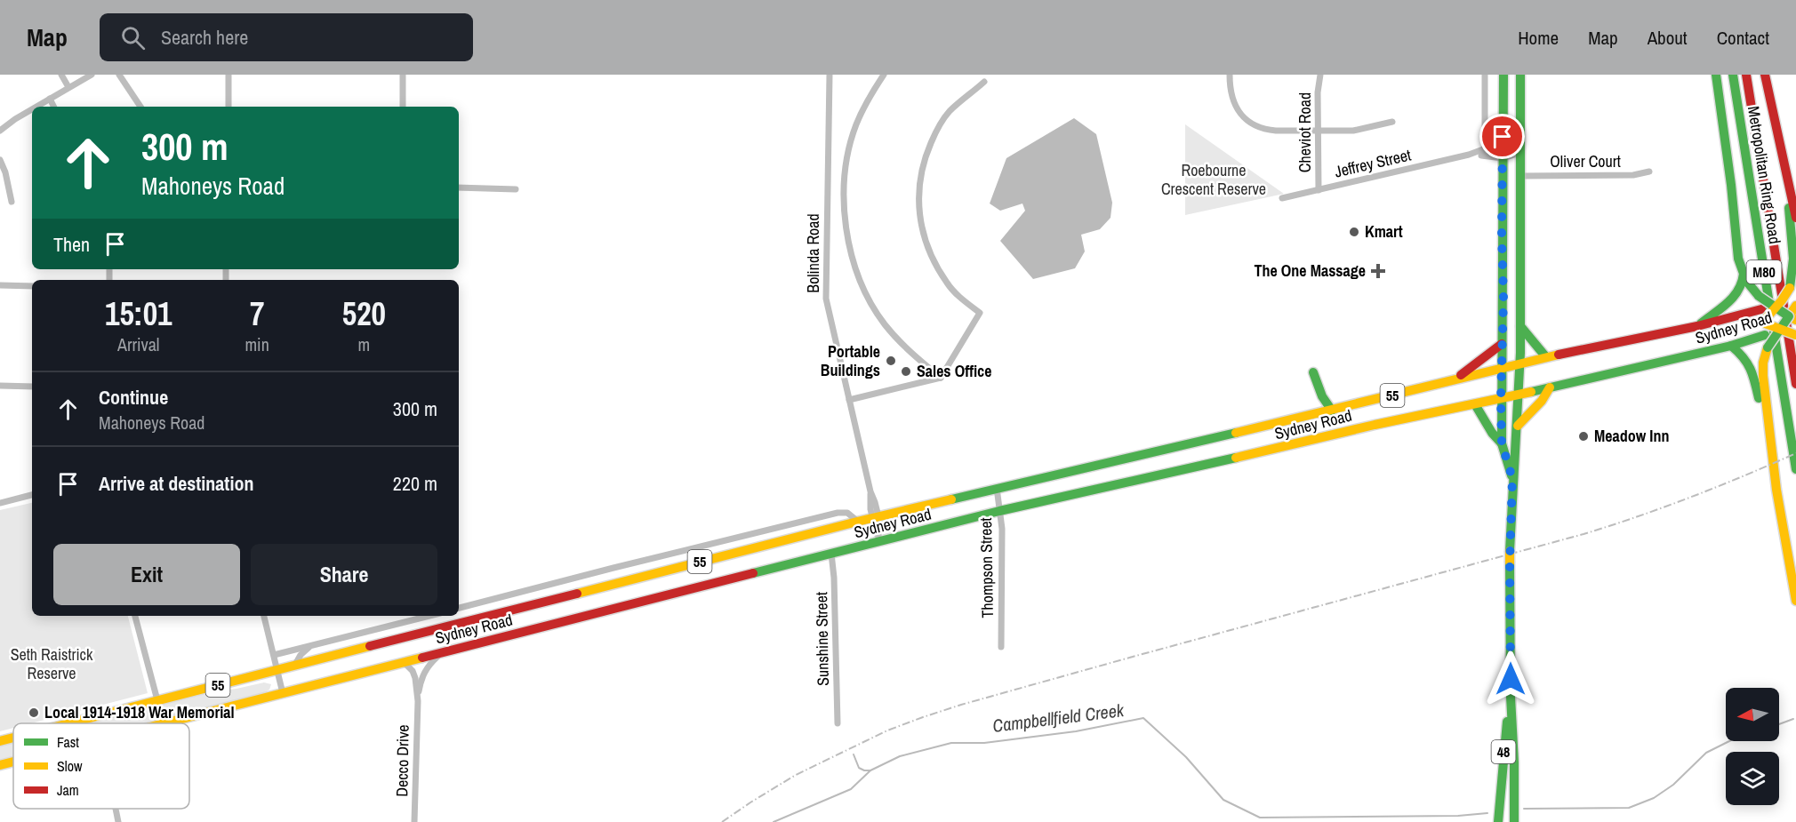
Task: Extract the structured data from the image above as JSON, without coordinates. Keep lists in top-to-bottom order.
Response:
{
  "streets": {
    "main road": [
      "Metropolitan Ring Road",
      "M80",
      "Sydney Road",
      "55",
      "48"
    ],
    "street": [
      "Cheviot Road",
      "Oliver Court",
      "Jeffrey Street",
      "Bolinda Road",
      "Thompson Street",
      "Sunshine Street",
      "Decco Drive"
    ]
  },
  "crossings": [
    ["Cheviot Road", "Jeffrey Street"],
    ["Oliver Court", "48"],
    ["Jeffrey Street", "48"],
    ["Bolinda Road", "Sydney Road"],
    ["Sydney Road", "Thompson Street"],
    ["Sydney Road", "Sunshine Street"],
    ["Sydney Road", "48"],
    ["Sydney Road", "Decco Drive"]
  ],
  "water": ["Campbellfield Creek"],
  "parks": ["Roebourne Crescent Reserve", "Seth Raistrick Reserve"],
  "places": {
    "other": [
      "Kmart",
      "Portable Buildings",
      "Sales Office",
      "Meadow Inn",
      "Local 1914-1918 War Memorial"
    ],
    "health": ["The One Massage"]
  },
  "legend": ["Fast", "Slow", "Jam"],
  "north": "left",
  "page": {
    "header": "Map",
    "search": "Search here",
    "nav": [
      "Home",
      "Map",
      "About",
      "Contact"
    ],
    "turn": ["300 m", "Mahoneys Road"],
    "then": "Then",
    "eta": [
      "15:01",
      "Arrival",
      "7",
      "min",
      "520",
      "m"
    ],
    "list": [
      {
        "name": "Continue",
        "note": "Mahoneys Road",
        "value": "300 m"
      },
      {
        "name": "Arrive at destination",
        "value": "220 m"
      }
    ],
    "buttons": ["Exit", "Share"]
  }
}
